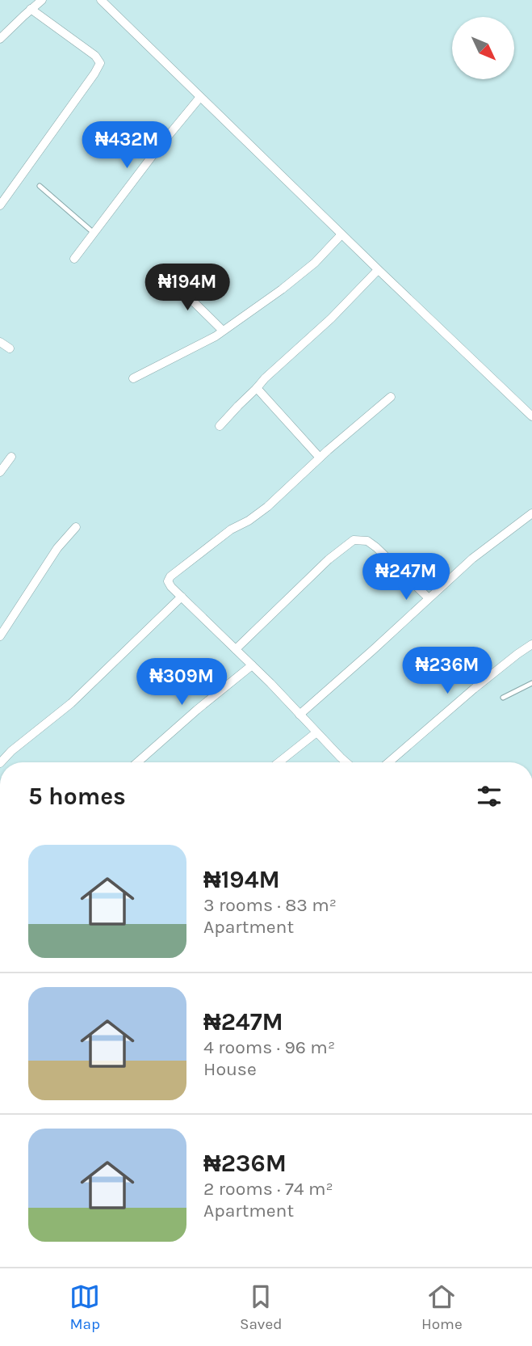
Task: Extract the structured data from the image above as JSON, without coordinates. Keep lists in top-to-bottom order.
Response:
{
  "north": "bottom right",
  "page": {
    "price": [
      "₦432M",
      "₦194M",
      "₦247M",
      "₦236M",
      "₦309M"
    ],
    "heading": "5 homes",
    "list": [
      {
        "name": "₦194M",
        "note": "3 rooms · 83 m² · Apartment"
      },
      {
        "name": "₦247M",
        "note": "4 rooms · 96 m² · House"
      },
      {
        "name": "₦236M",
        "note": "2 rooms · 74 m² · Apartment"
      }
    ],
    "tabs": ["Map", "Saved", "Home"]
  }
}
